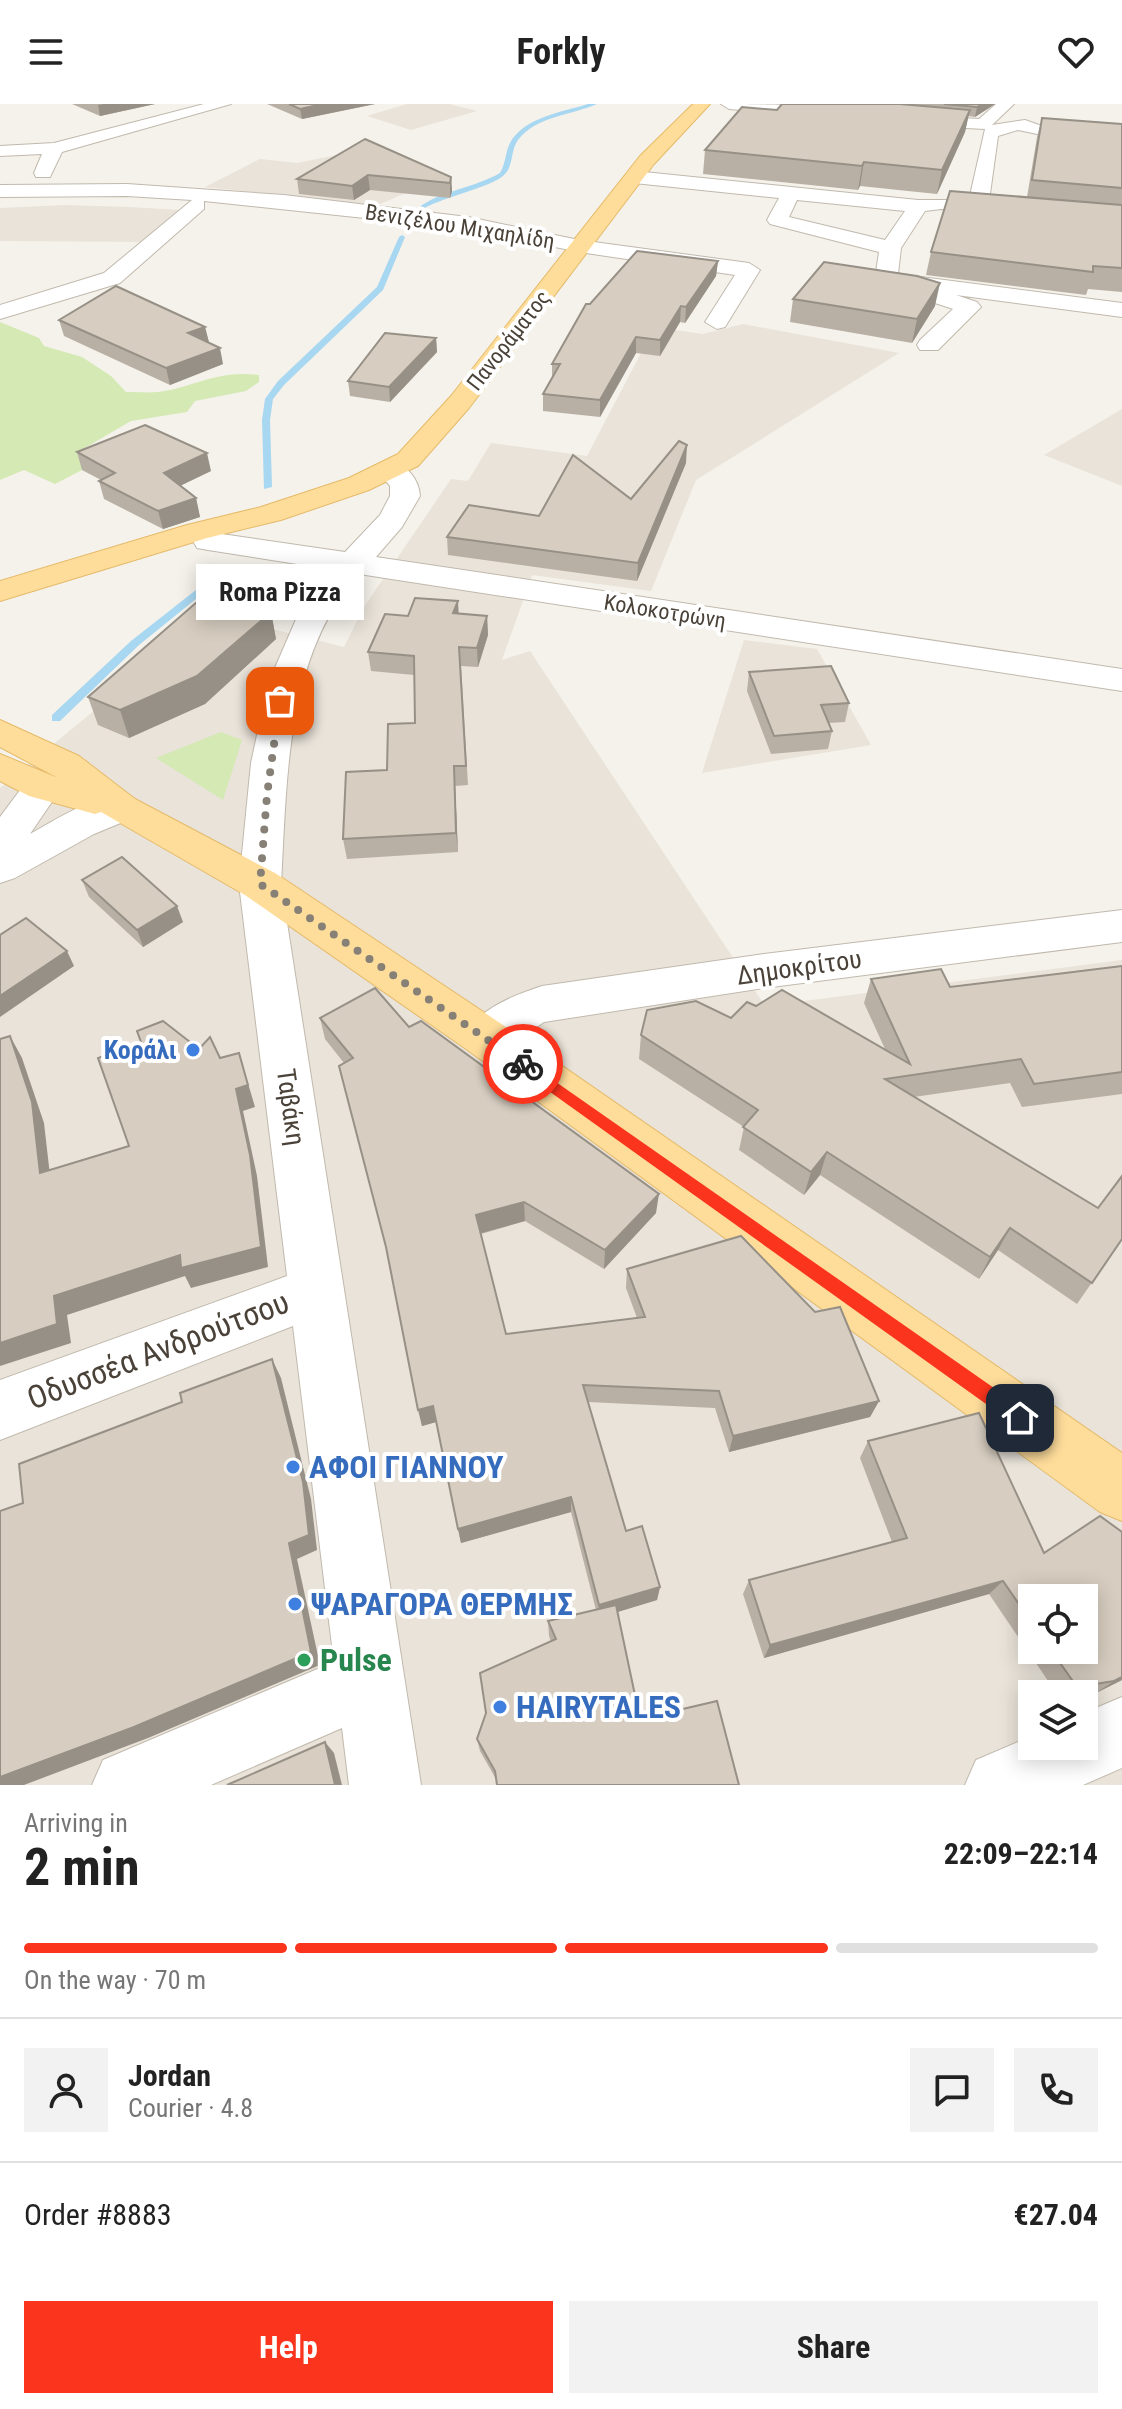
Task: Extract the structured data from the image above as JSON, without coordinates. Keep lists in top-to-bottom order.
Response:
{
  "streets": {
    "main road": ["Πανοράματος"],
    "street": [
      "Βενιζέλου Μιχαηλίδη",
      "Κολοκοτρώνη",
      "Δημοκρίτου",
      "Ταβάκη",
      "Οδυσσέα Ανδρούτσου"
    ]
  },
  "crossings": [
    ["Βενιζέλου Μιχαηλίδη", "Πανοράματος"],
    ["Πανοράματος", "Κολοκοτρώνη"],
    ["Πανοράματος", "Ταβάκη"],
    ["Κολοκοτρώνη", "Ταβάκη"],
    ["Ταβάκη", "Οδυσσέα Ανδρούτσου"]
  ],
  "places": [
    "Roma Pizza",
    "Κοράλι",
    "ΑΦΟΙ ΓΙΑΝΝΟΥ",
    "ΨΑΡΑΓΟΡΑ ΘΕΡΜΗΣ",
    "Pulse",
    "HAIRYTALES"
  ],
  "page": {
    "header": "Forkly",
    "bubble": "Roma Pizza",
    "heading": ["2 min", "Arriving in", "22:09–22:14"],
    "panel": [
      "Jordan",
      "Courier · 4.8",
      "Order #8883",
      "€27.04"
    ],
    "bar": "On the way · 70 m",
    "buttons": ["Help", "Share"]
  }
}
